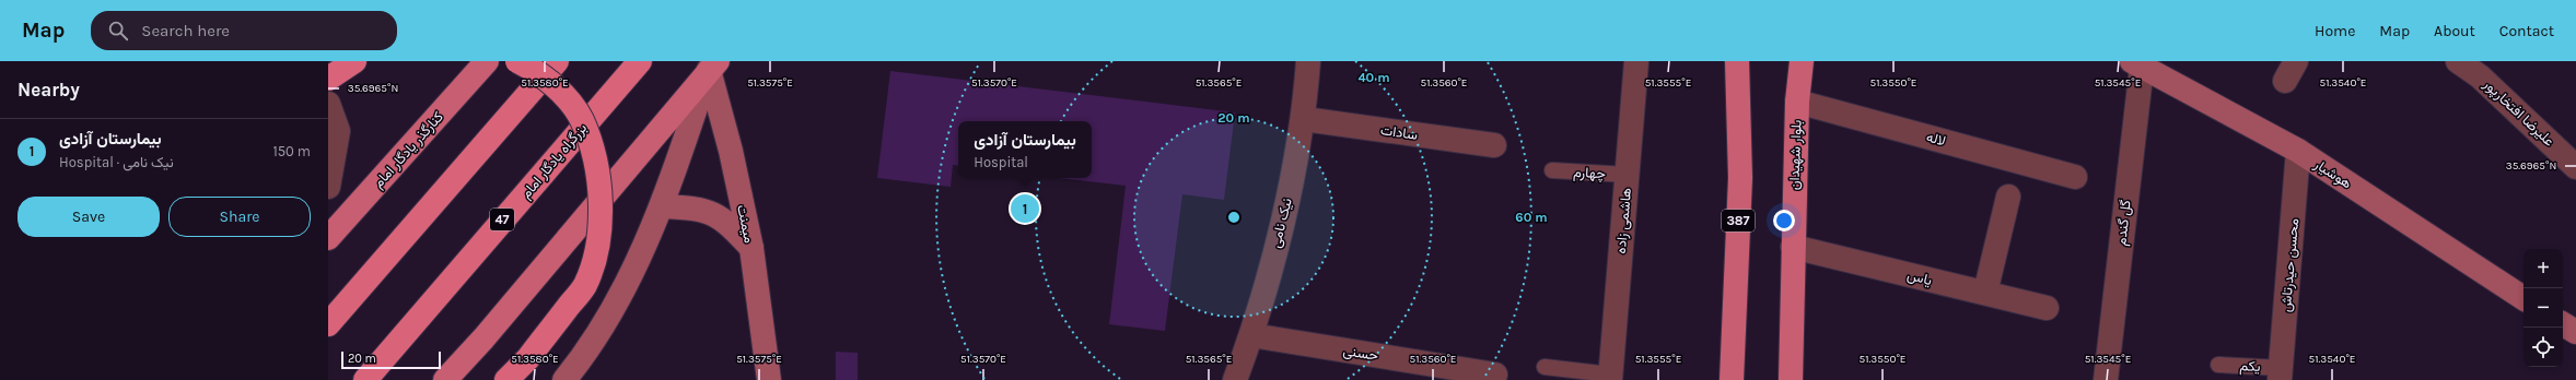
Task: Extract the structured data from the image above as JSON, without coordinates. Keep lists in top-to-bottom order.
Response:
{
  "streets": {
    "highway": ["بزرگراه یادگار امام", "47"],
    "main road": [
      "کنارگذر یادگار امام",
      "بلوار شهیدان",
      "هوشیار",
      "387",
      "میمنت"
    ],
    "street": [
      "علیرضا افتخارپور",
      "سادات",
      "لاله",
      "هاشمی زاده",
      "نیک نامی",
      "گل گندم",
      "محسن حیدرتاش",
      "یاس",
      "حسنی"
    ],
    "lane": ["چهارم", "یکم"]
  },
  "crossings": [
    ["سادات", "نیک نامی"],
    ["لاله", "بلوار شهیدان"],
    ["بلوار شهیدان", "یاس"],
    ["چهارم", "هاشمی زاده"],
    ["هوشیار", "گل گندم"],
    ["هوشیار", "محسن حیدرتاش"],
    ["نیک نامی", "حسنی"],
    ["محسن حیدرتاش", "یکم"]
  ],
  "scale_bar": "20 m",
  "page": {
    "header": "Map",
    "search": "Search here",
    "nav": [
      "Home",
      "Map",
      "About",
      "Contact"
    ],
    "heading": "Nearby",
    "list": [
      {
        "mark": "1",
        "name": "بیمارستان آزادی",
        "note": "Hospital · نیک نامی",
        "value": "150 m"
      }
    ],
    "popup": ["بیمارستان آزادی", "Hospital"],
    "buttons": ["Save", "Share"],
    "pins": "1",
    "map_buttons": ["+", "−"],
    "scale": "20 m"
  },
  "coordinates": [
    "51.3580°E",
    "51.3575°E",
    "51.3570°E",
    "51.3565°E",
    "51.3560°E",
    "51.3555°E",
    "51.3550°E",
    "51.3545°E",
    "51.3540°E",
    "35.6965°N"
  ],
  "rings": ["40 m", "20 m", "60 m"]
}
